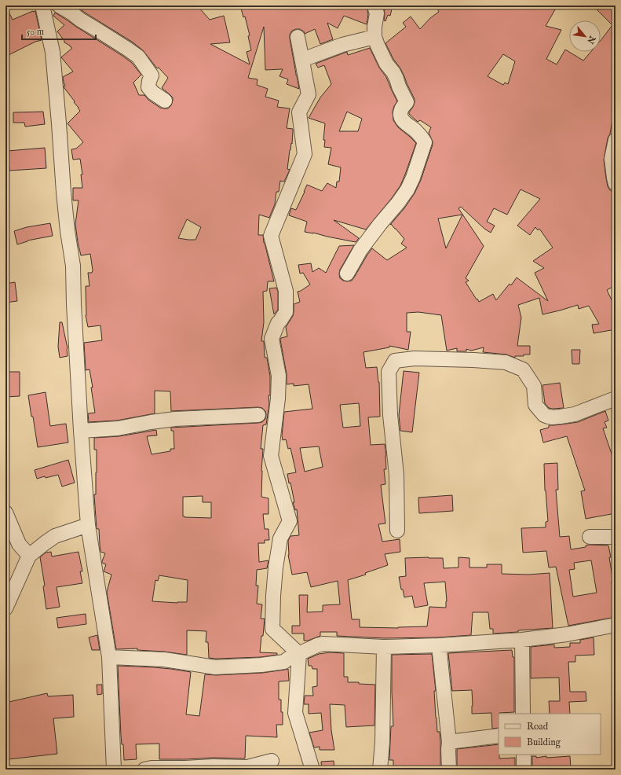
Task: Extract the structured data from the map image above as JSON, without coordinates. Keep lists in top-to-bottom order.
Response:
{
  "legend": ["Road", "Building"],
  "scale_bar": "50 m",
  "north": "bottom right"
}
